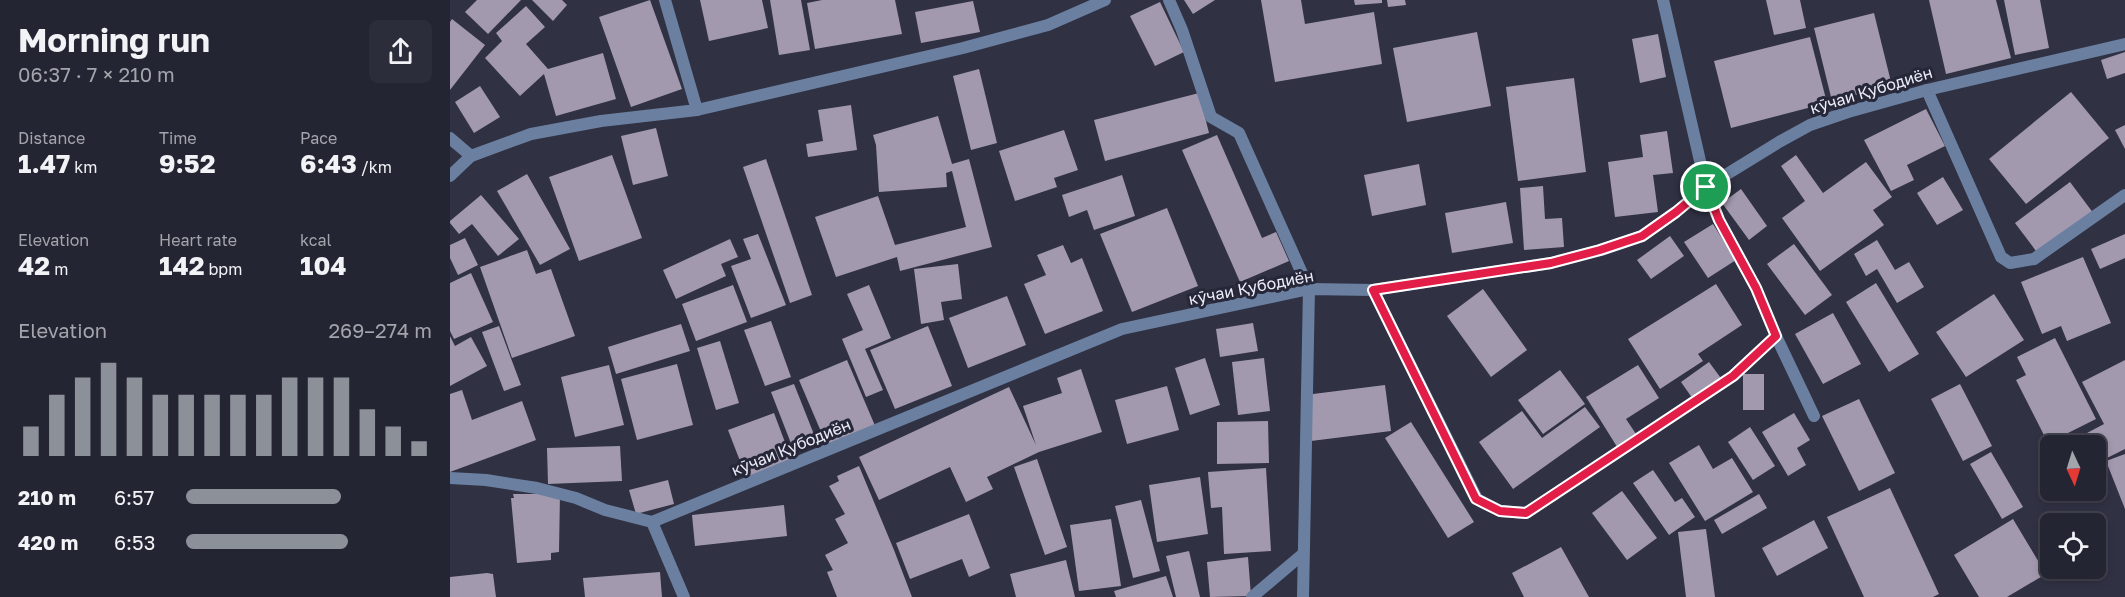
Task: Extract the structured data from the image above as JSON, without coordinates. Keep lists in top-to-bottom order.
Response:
{
  "streets": {
    "street": ["кӯчаи Қубодиён"]
  },
  "north": "bottom",
  "page": {
    "heading": ["Morning run", "06:37 · 7 × 210 m"],
    "stats": [
      ["Distance", "1.47 km"],
      ["Time", "9:52"],
      ["Pace", "6:43 /km"],
      ["Elevation", "42 m"],
      ["Heart rate", "142 bpm"],
      ["kcal", "104"]
    ],
    "chart": ["Elevation", "269–274 m"],
    "list": [
      {
        "name": "210 m",
        "note": "6:57"
      },
      {
        "name": "420 m",
        "note": "6:53"
      }
    ]
  }
}
